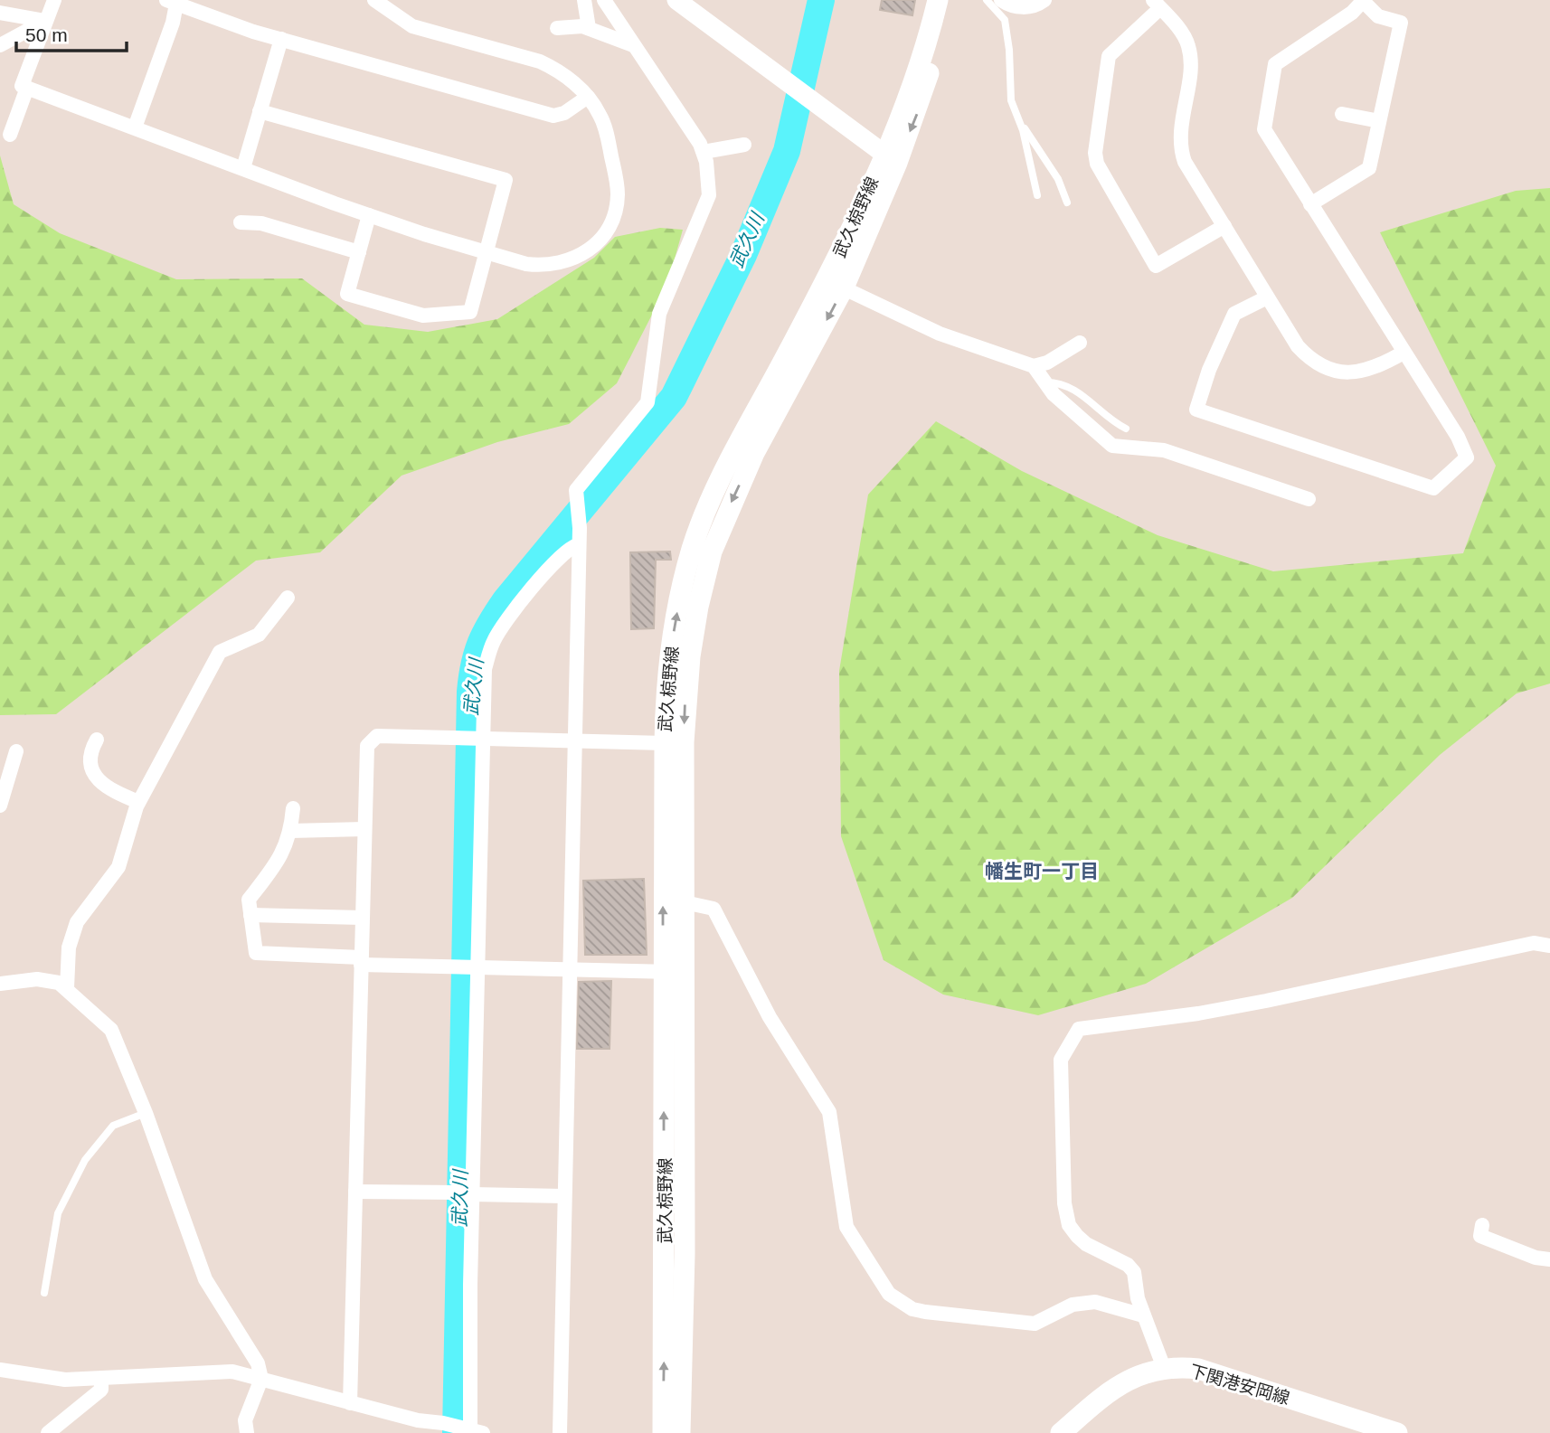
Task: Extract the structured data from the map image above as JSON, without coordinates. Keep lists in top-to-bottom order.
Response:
{
  "streets": {
    "main road": ["武久椋野線", "下関港安岡線"]
  },
  "districts": ["幡生町一丁目"],
  "water": ["武久川"],
  "scale_bar": "50 m"
}
